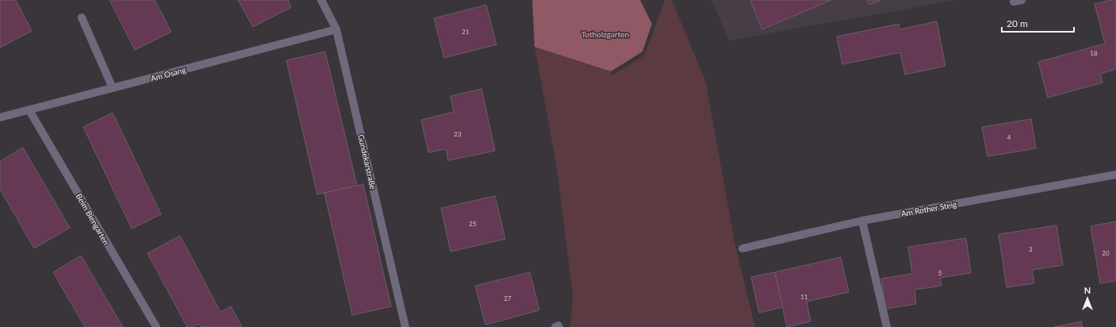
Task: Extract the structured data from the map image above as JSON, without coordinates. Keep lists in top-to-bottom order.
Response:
{
  "streets": {
    "street": [
      "Am Osang",
      "Gundekarstraße",
      "Am Rother Steig",
      "Beim Biengarten"
    ]
  },
  "crossings": [
    ["Am Osang", "Gundekarstraße"],
    ["Am Osang", "Beim Biengarten"]
  ],
  "parks": ["Totholzgarten"],
  "house_numbers": [
    "21",
    "18",
    "23",
    "4",
    "25",
    "3",
    "20",
    "5",
    "11",
    "27"
  ],
  "scale_bar": "20 m",
  "north": "top"
}
